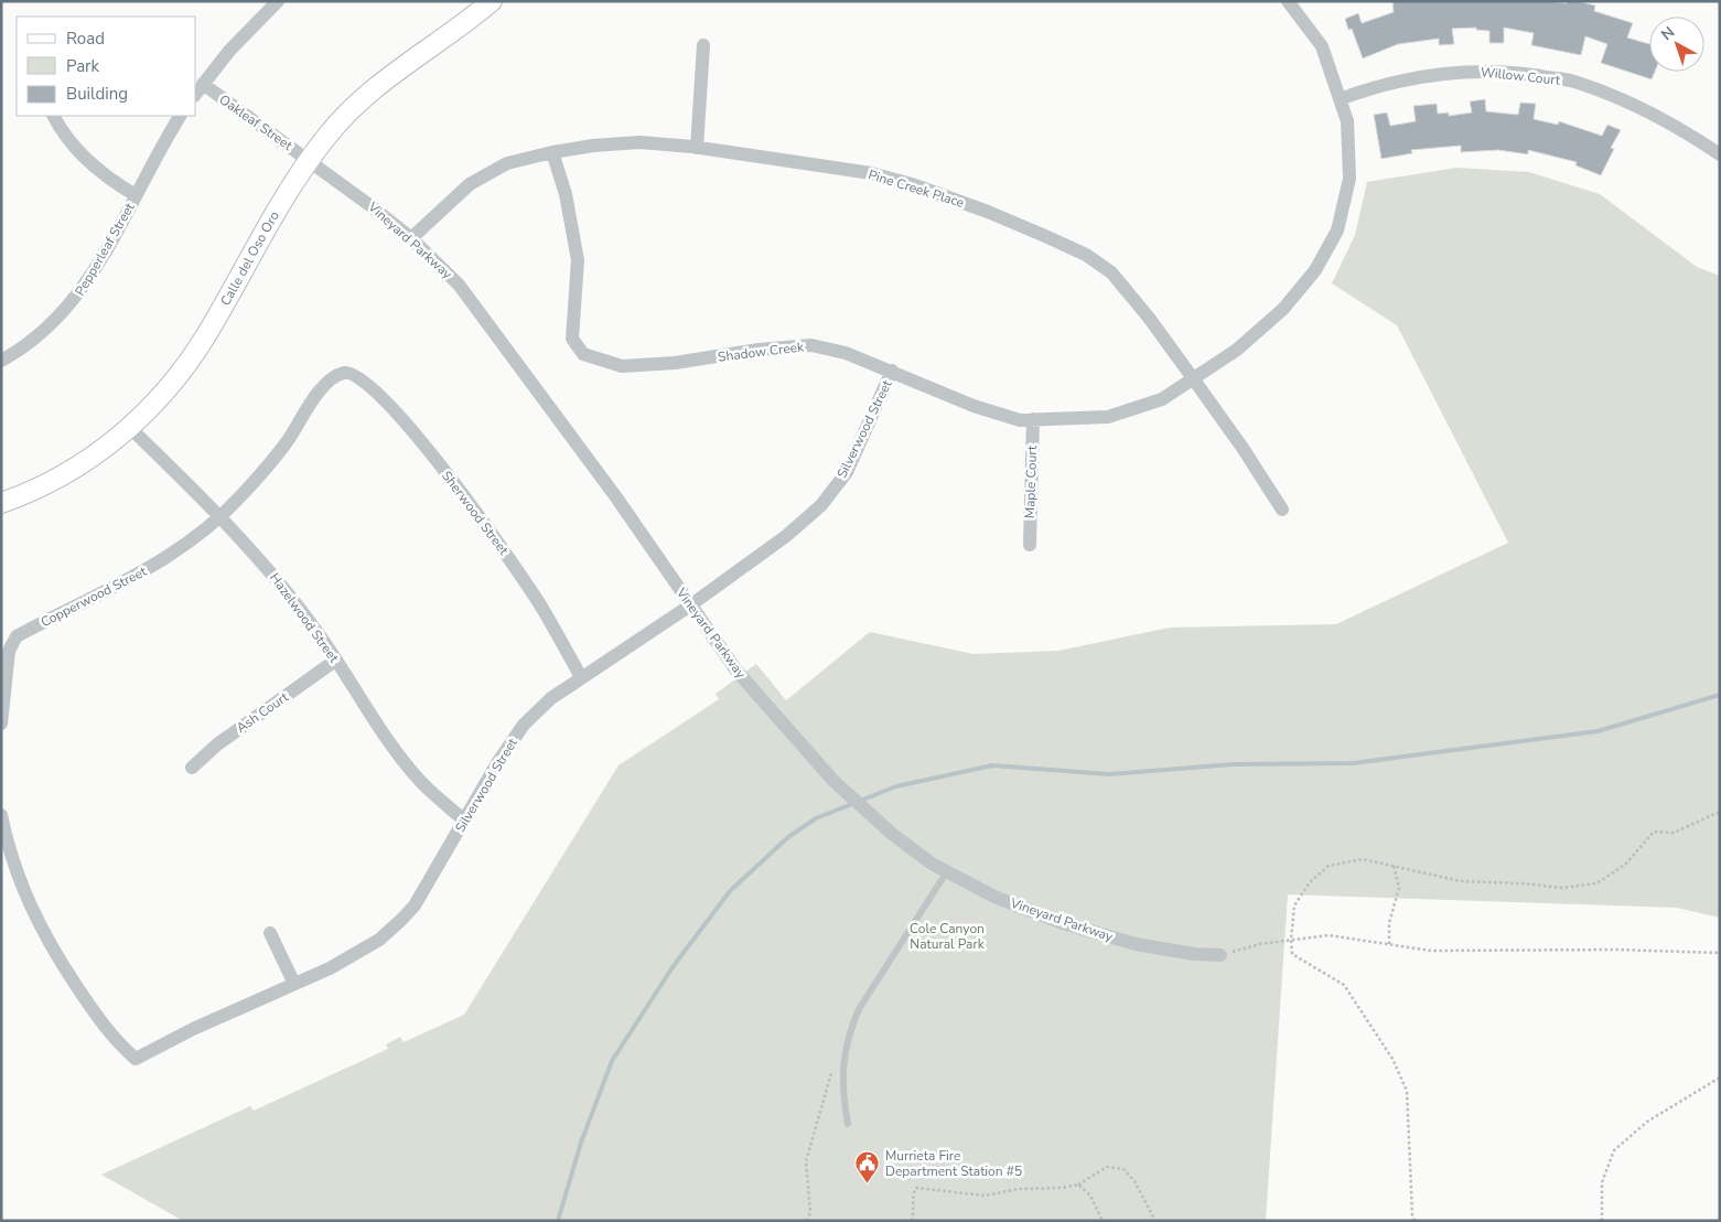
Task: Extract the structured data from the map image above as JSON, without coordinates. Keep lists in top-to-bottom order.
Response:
{
  "streets": {
    "main road": ["Calle del Oso Oro"],
    "street": [
      "Willow Court",
      "Oakleaf Street",
      "Pine Creek Place",
      "Vineyard Parkway",
      "Pepperleaf Street",
      "Shadow Creek",
      "Silverwood Street",
      "Maple Court",
      "Sherwood Street",
      "Copperwood Street",
      "Hazelwood Street",
      "Ash Court"
    ]
  },
  "crossings": [
    ["Willow Court", "Shadow Creek"],
    ["Oakleaf Street", "Vineyard Parkway"],
    ["Oakleaf Street", "Calle del Oso Oro"],
    ["Pine Creek Place", "Vineyard Parkway"],
    ["Pine Creek Place", "Shadow Creek"],
    ["Vineyard Parkway", "Calle del Oso Oro"],
    ["Vineyard Parkway", "Silverwood Street"],
    ["Calle del Oso Oro", "Hazelwood Street"],
    ["Shadow Creek", "Silverwood Street"],
    ["Shadow Creek", "Maple Court"],
    ["Silverwood Street", "Sherwood Street"],
    ["Silverwood Street", "Hazelwood Street"],
    ["Sherwood Street", "Copperwood Street"],
    ["Copperwood Street", "Hazelwood Street"],
    ["Hazelwood Street", "Ash Court"]
  ],
  "parks": ["Cole Canyon Natural Park"],
  "places": {
    "public building": ["Murrieta Fire Department Station #5"]
  },
  "legend": ["Road", "Park", "Building"],
  "north": "top left"
}
